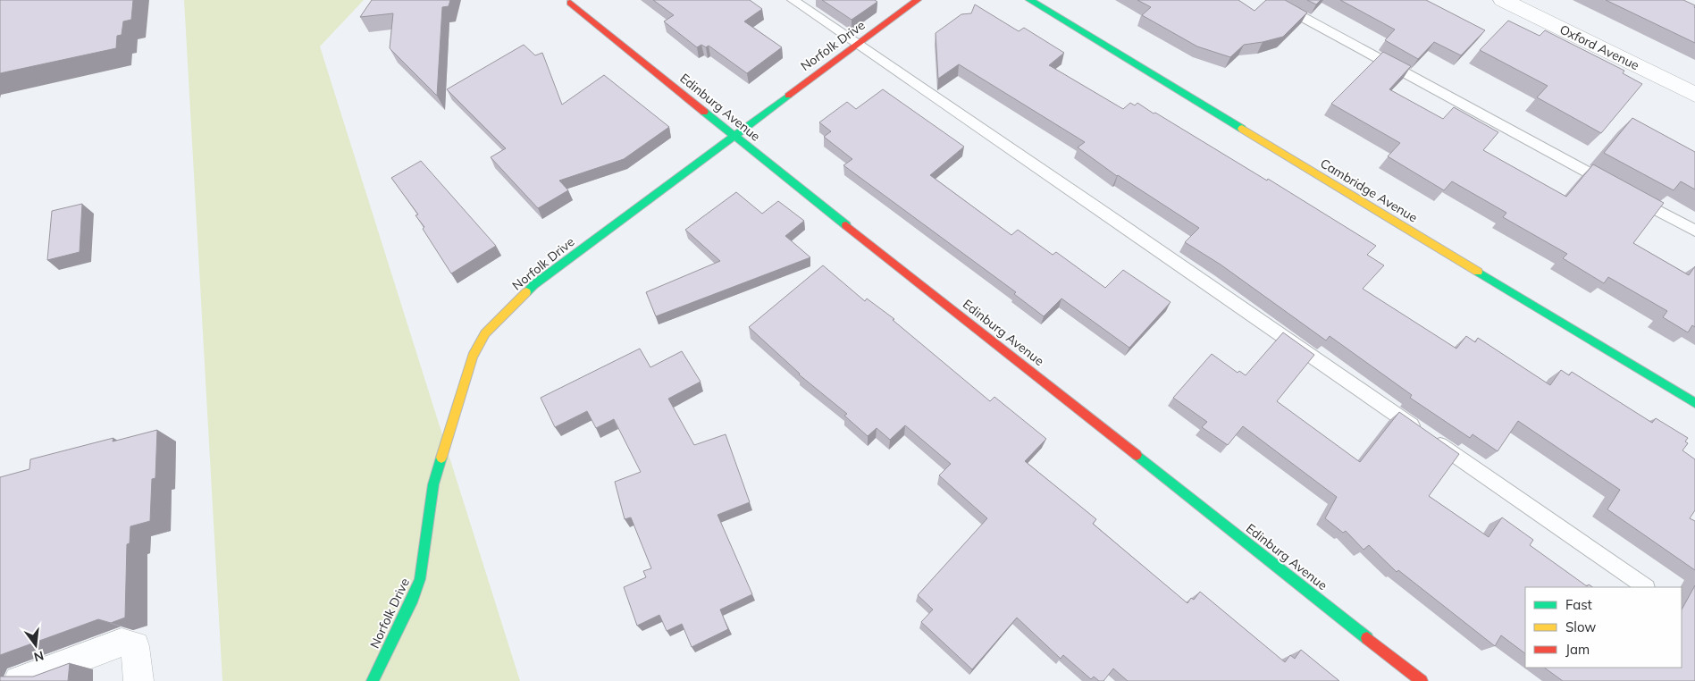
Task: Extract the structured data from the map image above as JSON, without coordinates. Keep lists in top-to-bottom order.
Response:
{
  "streets": {
    "street": [
      "Norfolk Drive",
      "Oxford Avenue",
      "Edinburg Avenue",
      "Cambridge Avenue"
    ]
  },
  "crossings": [
    ["Norfolk Drive", "Edinburg Avenue"]
  ],
  "legend": ["Fast", "Slow", "Jam"],
  "north": "bottom"
}
